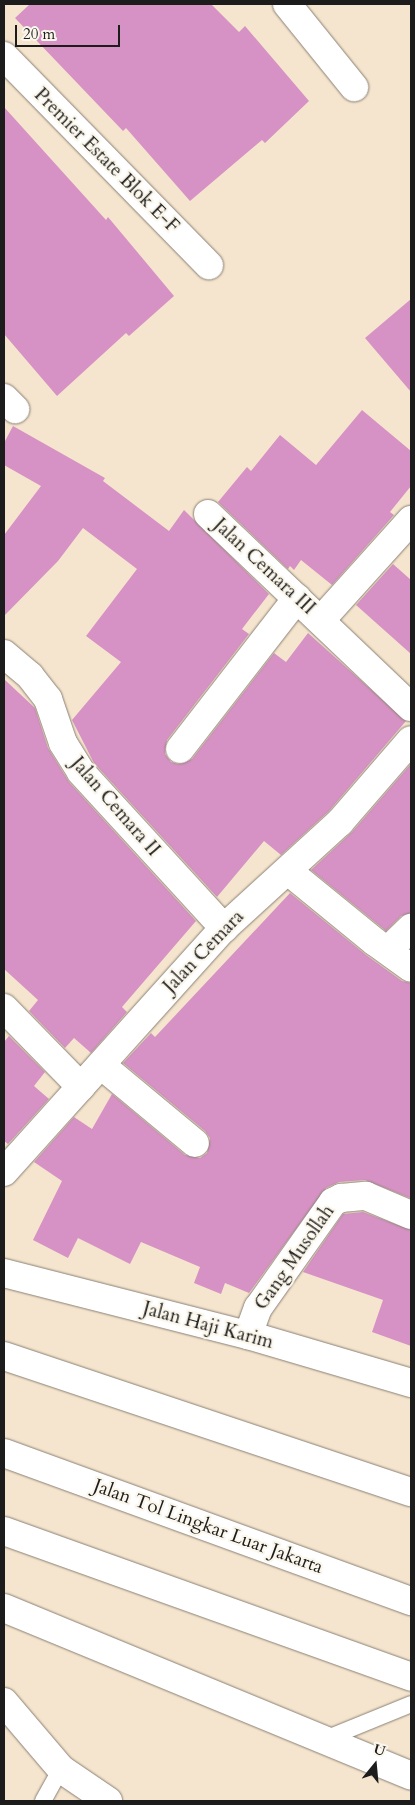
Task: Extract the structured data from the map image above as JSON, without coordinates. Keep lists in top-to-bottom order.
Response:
{
  "streets": {
    "main road": [
      "Premier Estate Blok E-F",
      "Jalan Cemara III",
      "Jalan Cemara II",
      "Jalan Cemara",
      "Gang Musollah",
      "Jalan Haji Karim",
      "Jalan Tol Lingkar Luar Jakarta"
    ]
  },
  "crossings": [
    ["Jalan Cemara II", "Jalan Cemara"],
    ["Gang Musollah", "Jalan Haji Karim"]
  ],
  "scale_bar": "20 m",
  "north": "top"
}
